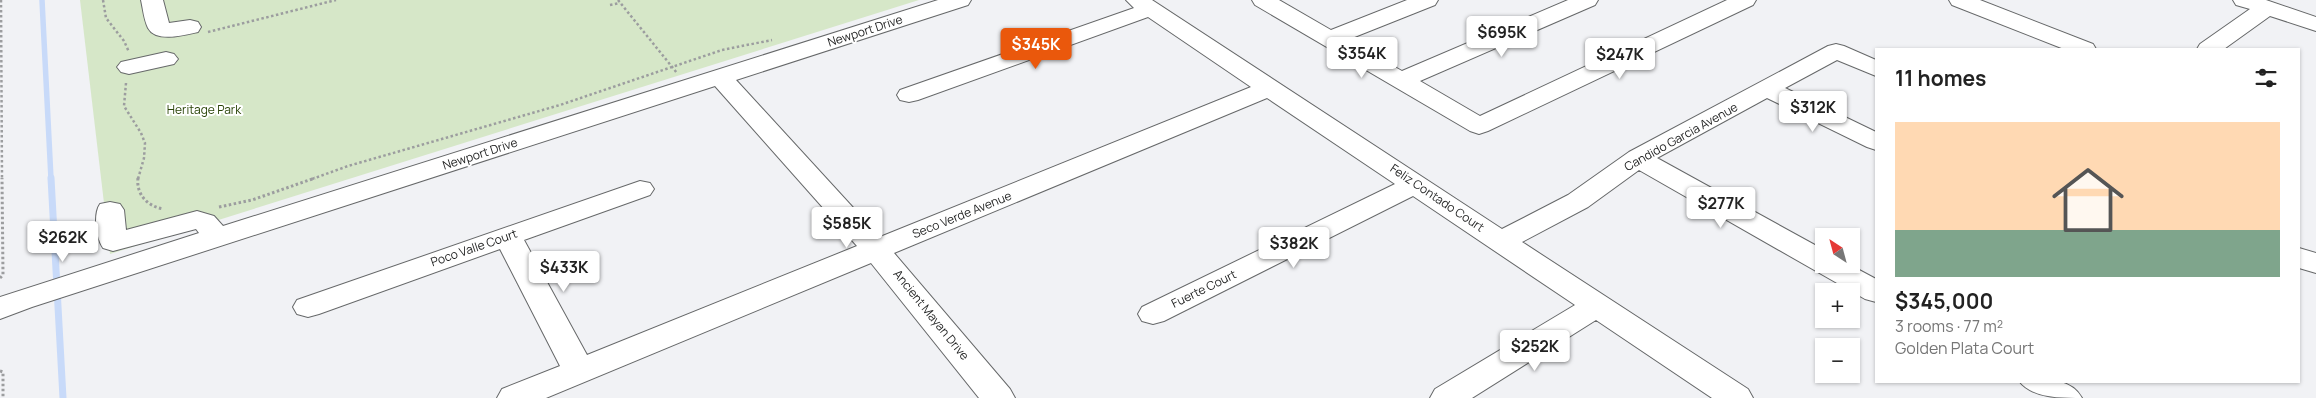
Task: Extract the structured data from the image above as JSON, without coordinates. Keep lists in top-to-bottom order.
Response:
{
  "streets": {
    "street": [
      "Newport Drive",
      "Candido Garcia Avenue",
      "Feliz Contado Court",
      "Seco Verde Avenue",
      "Poco Valle Court",
      "Fuerte Court",
      "Ancient Mayan Drive"
    ]
  },
  "crossings": [
    ["Newport Drive", "Ancient Mayan Drive"],
    ["Candido Garcia Avenue", "Feliz Contado Court"],
    ["Feliz Contado Court", "Seco Verde Avenue"],
    ["Feliz Contado Court", "Fuerte Court"],
    ["Seco Verde Avenue", "Ancient Mayan Drive"]
  ],
  "parks": ["Heritage Park"],
  "north": "top left",
  "page": {
    "price": [
      "$695K",
      "$345K",
      "$354K",
      "$247K",
      "$312K",
      "$277K",
      "$585K",
      "$262K",
      "$382K",
      "$433K",
      "$252K"
    ],
    "heading": "11 homes",
    "list": [
      {
        "name": "$345,000",
        "note": "3 rooms · 77 m² · Golden Plata Court"
      }
    ],
    "map_buttons": ["+", "−"]
  }
}
